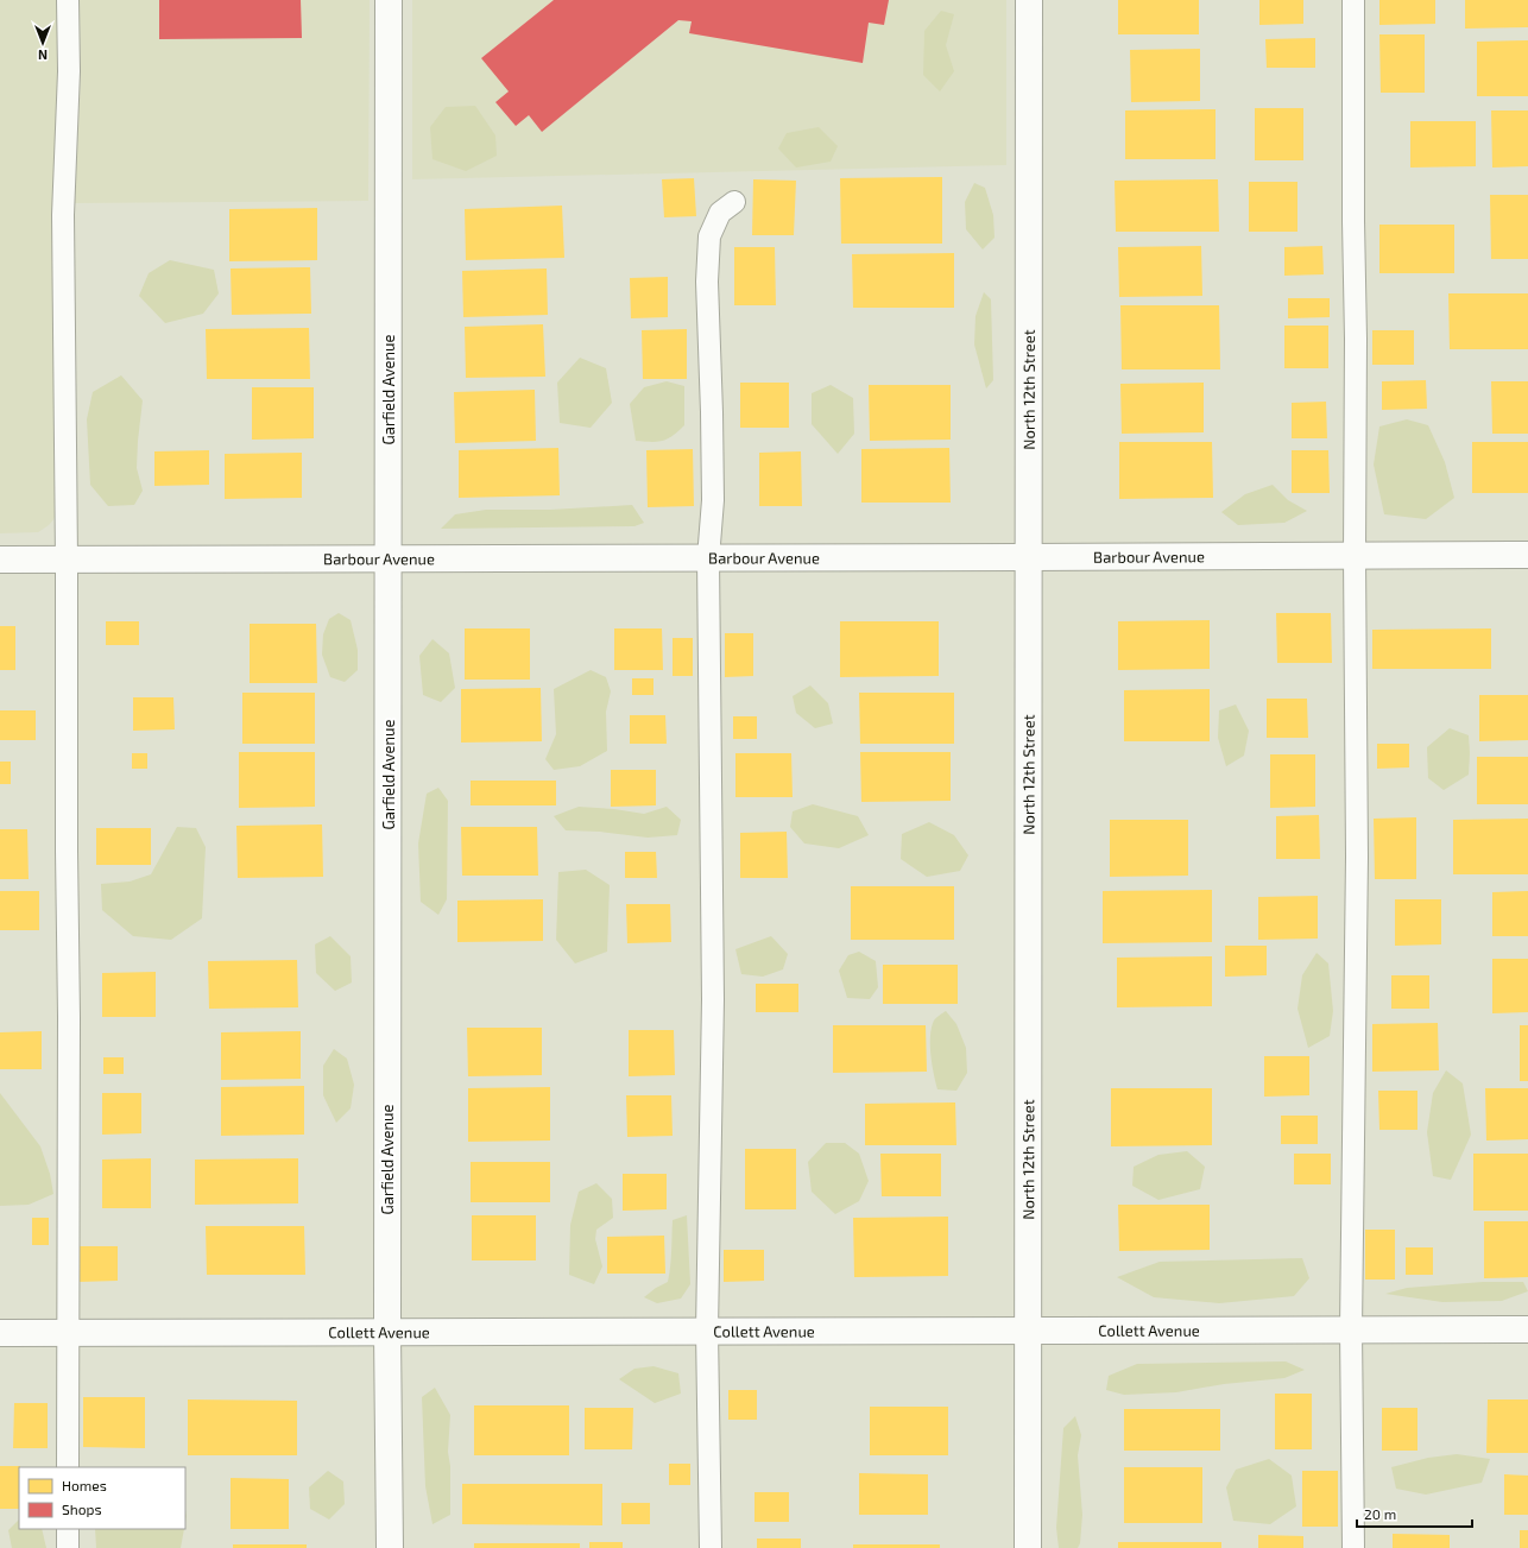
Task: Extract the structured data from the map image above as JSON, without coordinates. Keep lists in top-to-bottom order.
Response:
{
  "streets": {
    "street": [
      "Garfield Avenue",
      "North 12th Street",
      "Barbour Avenue",
      "Collett Avenue"
    ]
  },
  "crossings": [
    ["Garfield Avenue", "Barbour Avenue"],
    ["Garfield Avenue", "Collett Avenue"],
    ["North 12th Street", "Barbour Avenue"],
    ["North 12th Street", "Collett Avenue"]
  ],
  "legend": ["Homes", "Shops"],
  "scale_bar": "20 m",
  "north": "bottom"
}
